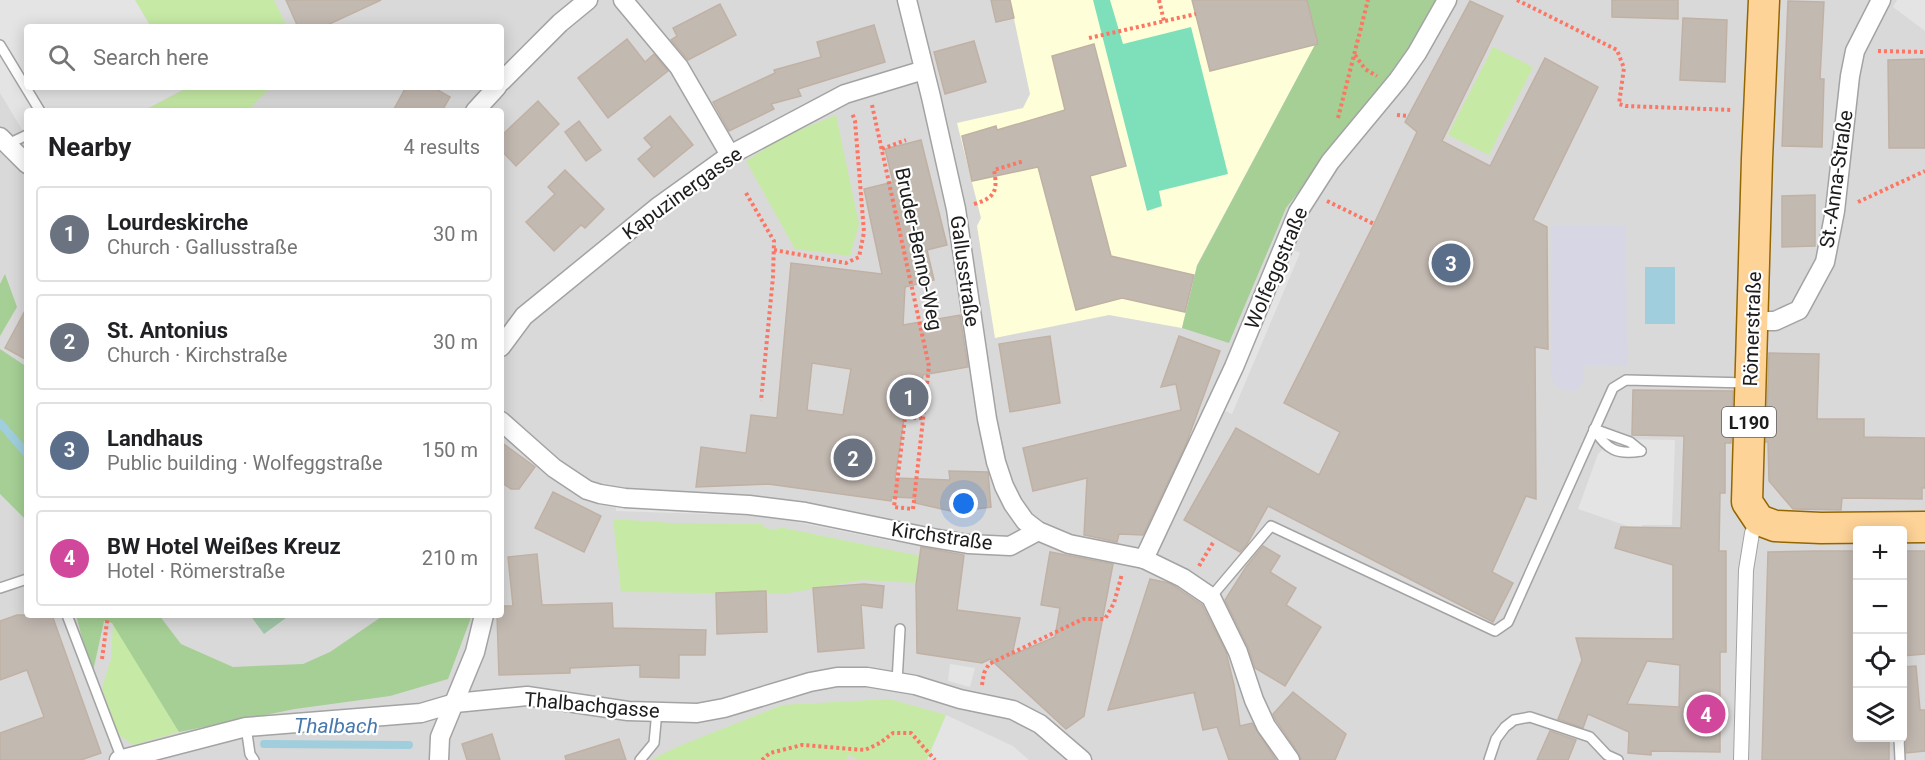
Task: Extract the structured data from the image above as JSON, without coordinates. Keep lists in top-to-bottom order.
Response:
{
  "streets": {
    "main road": ["Römerstraße", "L190"],
    "street": [
      "St.-Anna-Straße",
      "Kapuzinergasse",
      "Wolfeggstraße",
      "Gallusstraße",
      "Kirchstraße",
      "Thalbachgasse"
    ],
    "path": ["Bruder-Benno-Weg"]
  },
  "crossings": [
    ["St.-Anna-Straße", "Römerstraße"],
    ["Kapuzinergasse", "Bruder-Benno-Weg"],
    ["Kapuzinergasse", "Gallusstraße"],
    ["Gallusstraße", "Kirchstraße"]
  ],
  "water": ["Thalbach"],
  "page": {
    "search": "Search here",
    "heading": ["Nearby", "4 results"],
    "list": [
      {
        "mark": "1",
        "name": "Lourdeskirche",
        "note": "Church · Gallusstraße",
        "value": "30 m"
      },
      {
        "mark": "2",
        "name": "St. Antonius",
        "note": "Church · Kirchstraße",
        "value": "30 m"
      },
      {
        "mark": "3",
        "name": "Landhaus",
        "note": "Public building · Wolfeggstraße",
        "value": "150 m"
      },
      {
        "mark": "4",
        "name": "BW Hotel Weißes Kreuz",
        "note": "Hotel · Römerstraße",
        "value": "210 m"
      }
    ],
    "pins": [
      "3",
      "1",
      "2",
      "4"
    ],
    "map_buttons": ["+", "−"]
  }
}
